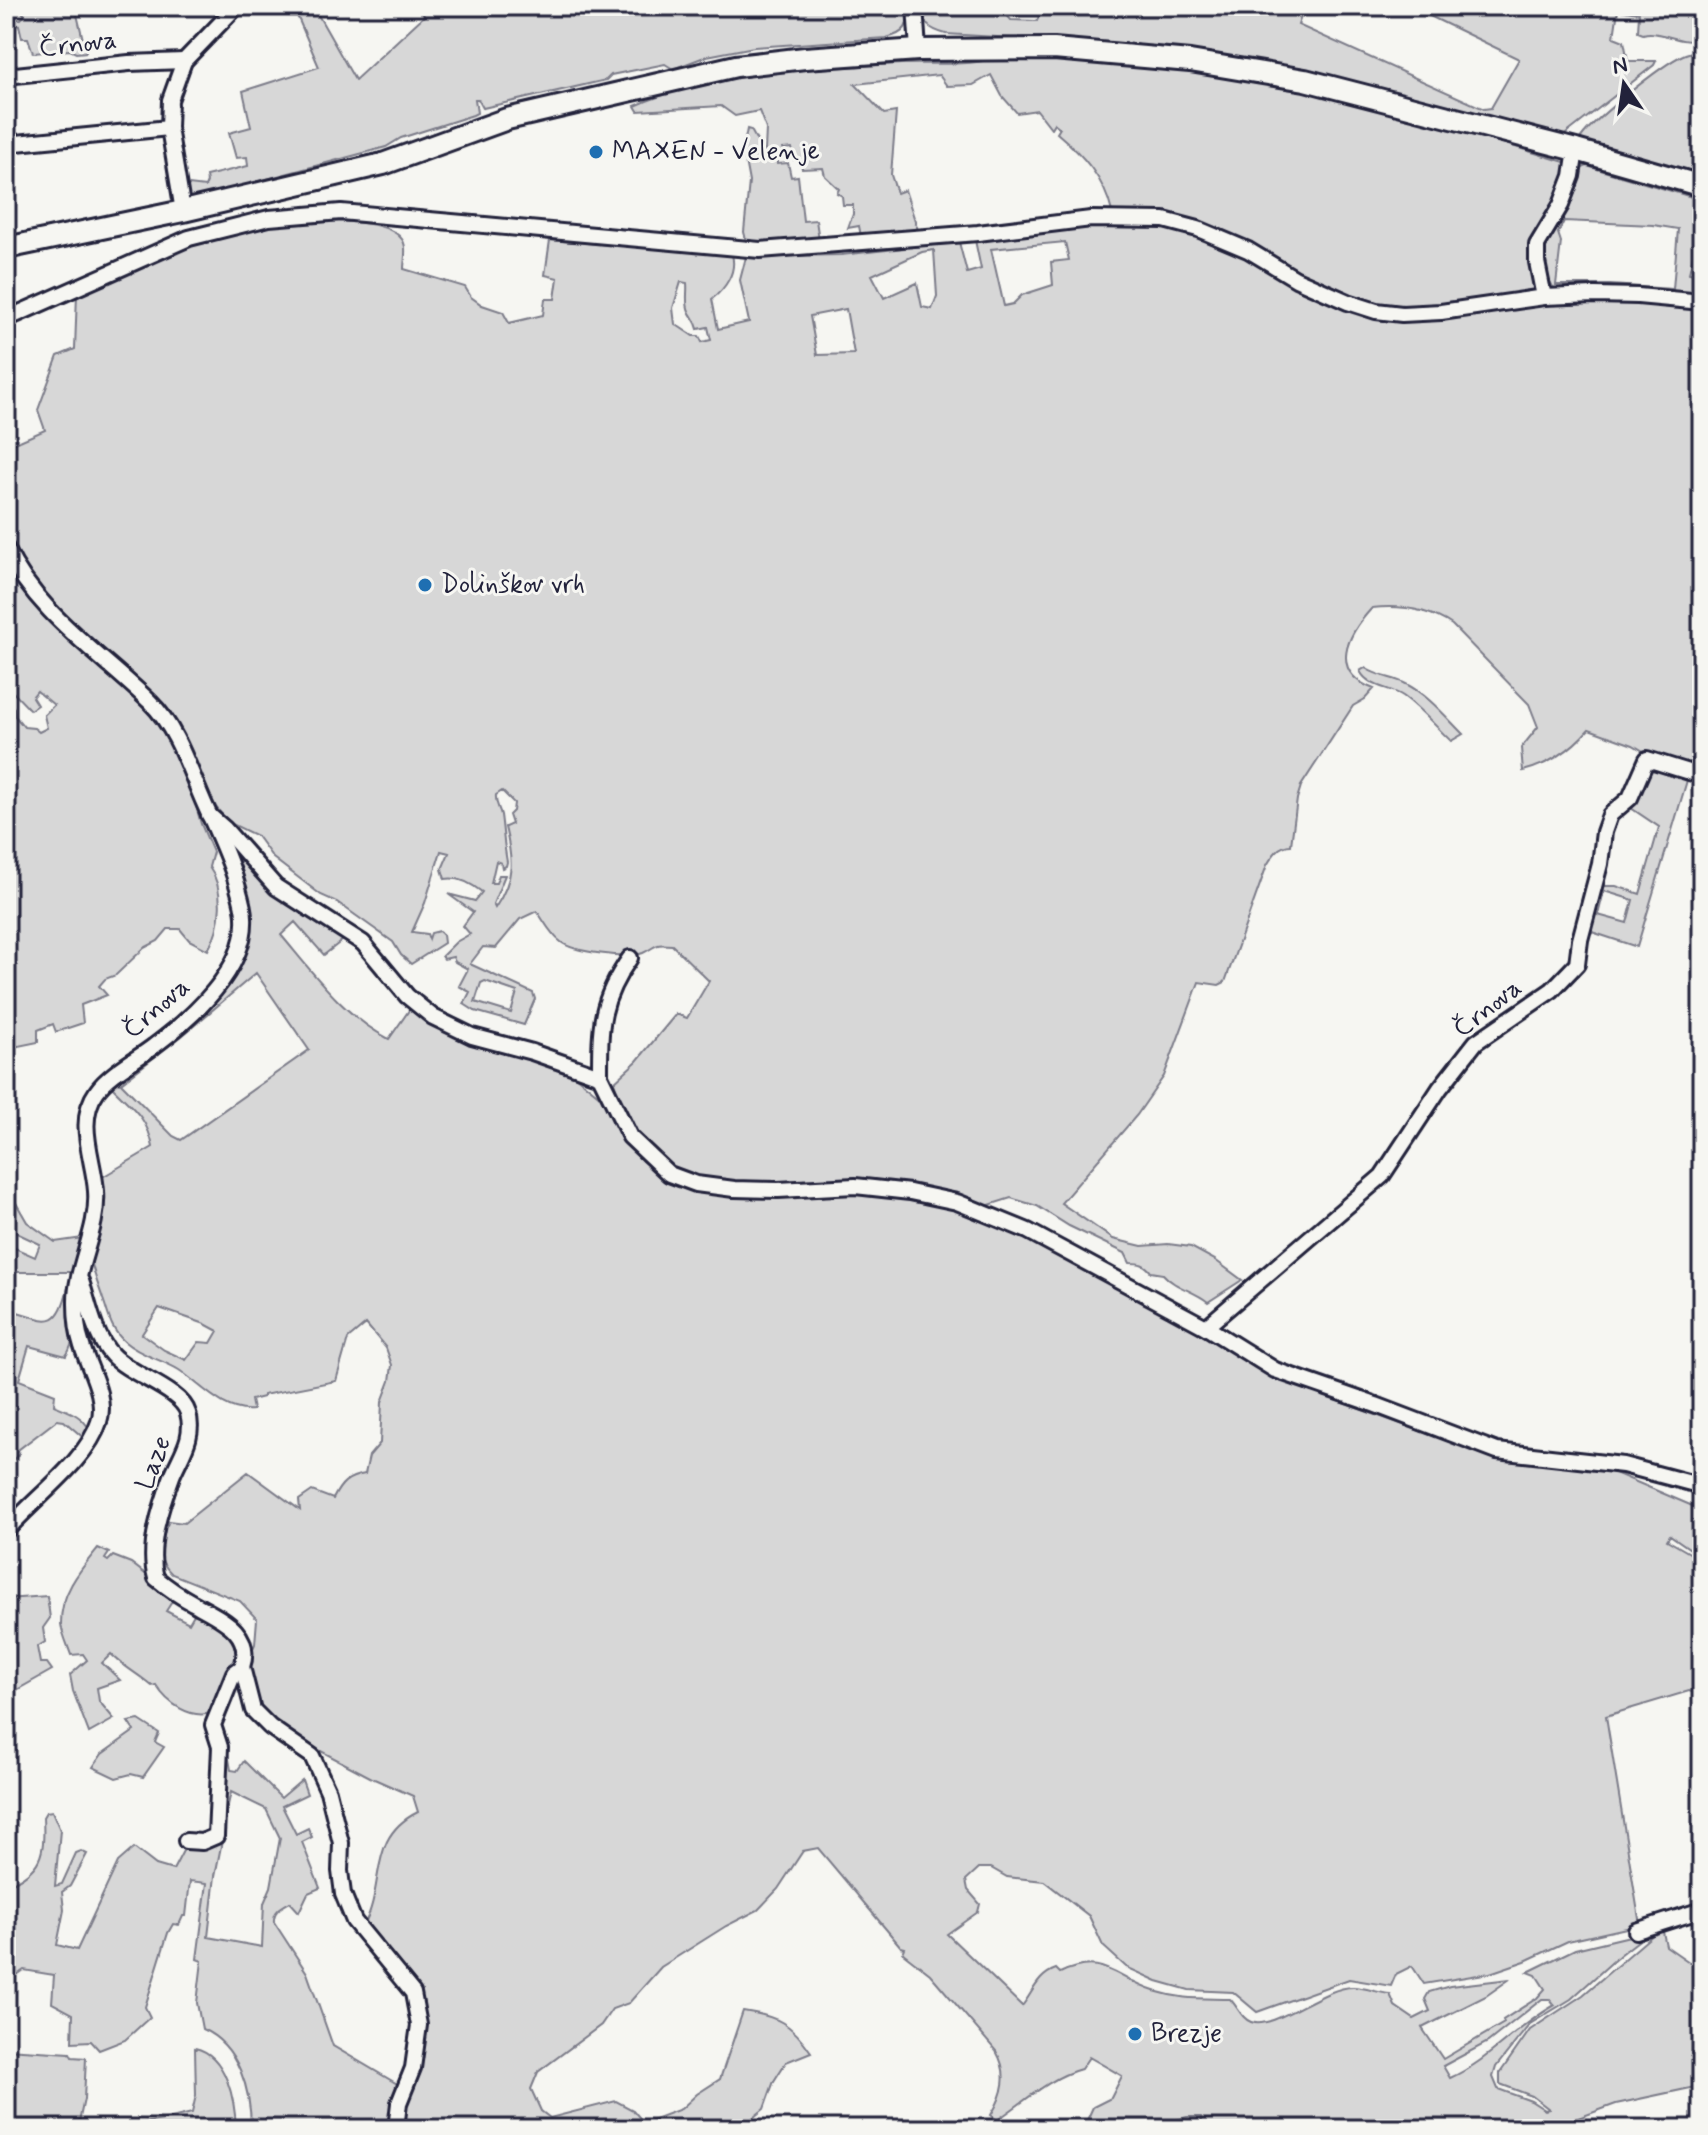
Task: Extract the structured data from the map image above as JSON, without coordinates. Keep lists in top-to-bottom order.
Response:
{
  "streets": {
    "street": ["Črnova", "Laze"]
  },
  "crossings": [
    ["Črnova", "Laze"]
  ],
  "places": ["MAXEN - Velenje", "Dolinškov vrh", "Brezje"],
  "north": "top"
}
